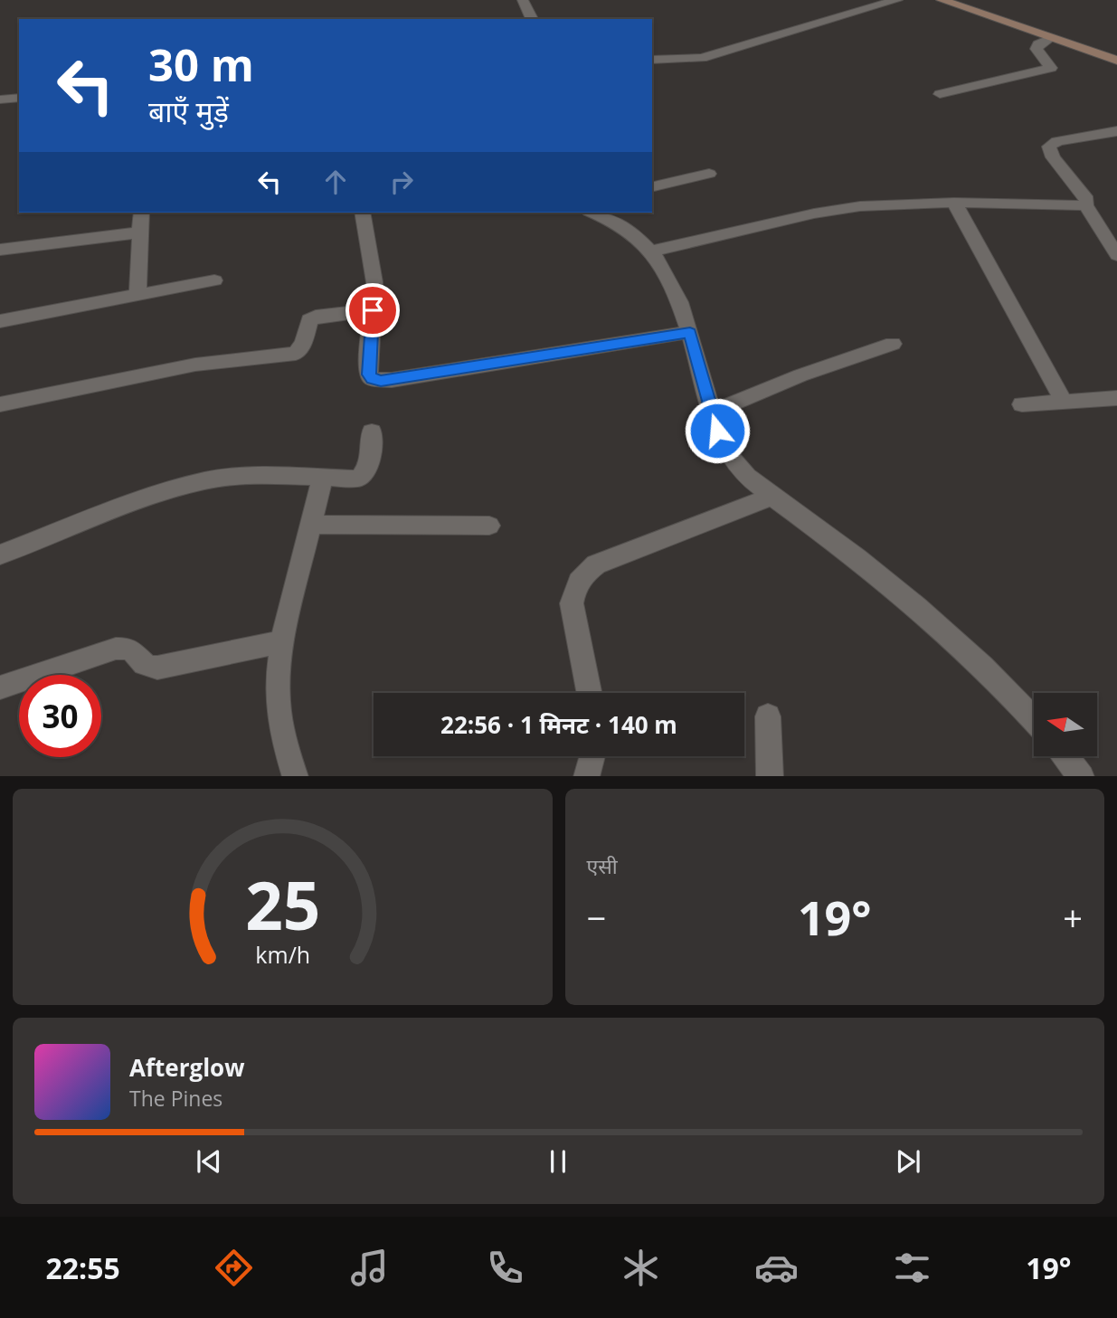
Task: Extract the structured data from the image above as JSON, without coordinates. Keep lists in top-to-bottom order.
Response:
{
  "north": "left",
  "page": {
    "turn": ["30 m", "बाएँ मुड़ें"],
    "limit": "30",
    "trip": "22:56 · 1 मिनट · 140 m",
    "tile": "एसी",
    "heat": ["−", "19°", "+"],
    "song": ["Afterglow", "The Pines"],
    "tabs": ["22:55", "19°"],
    "gauge": ["25", "km/h"]
  }
}
